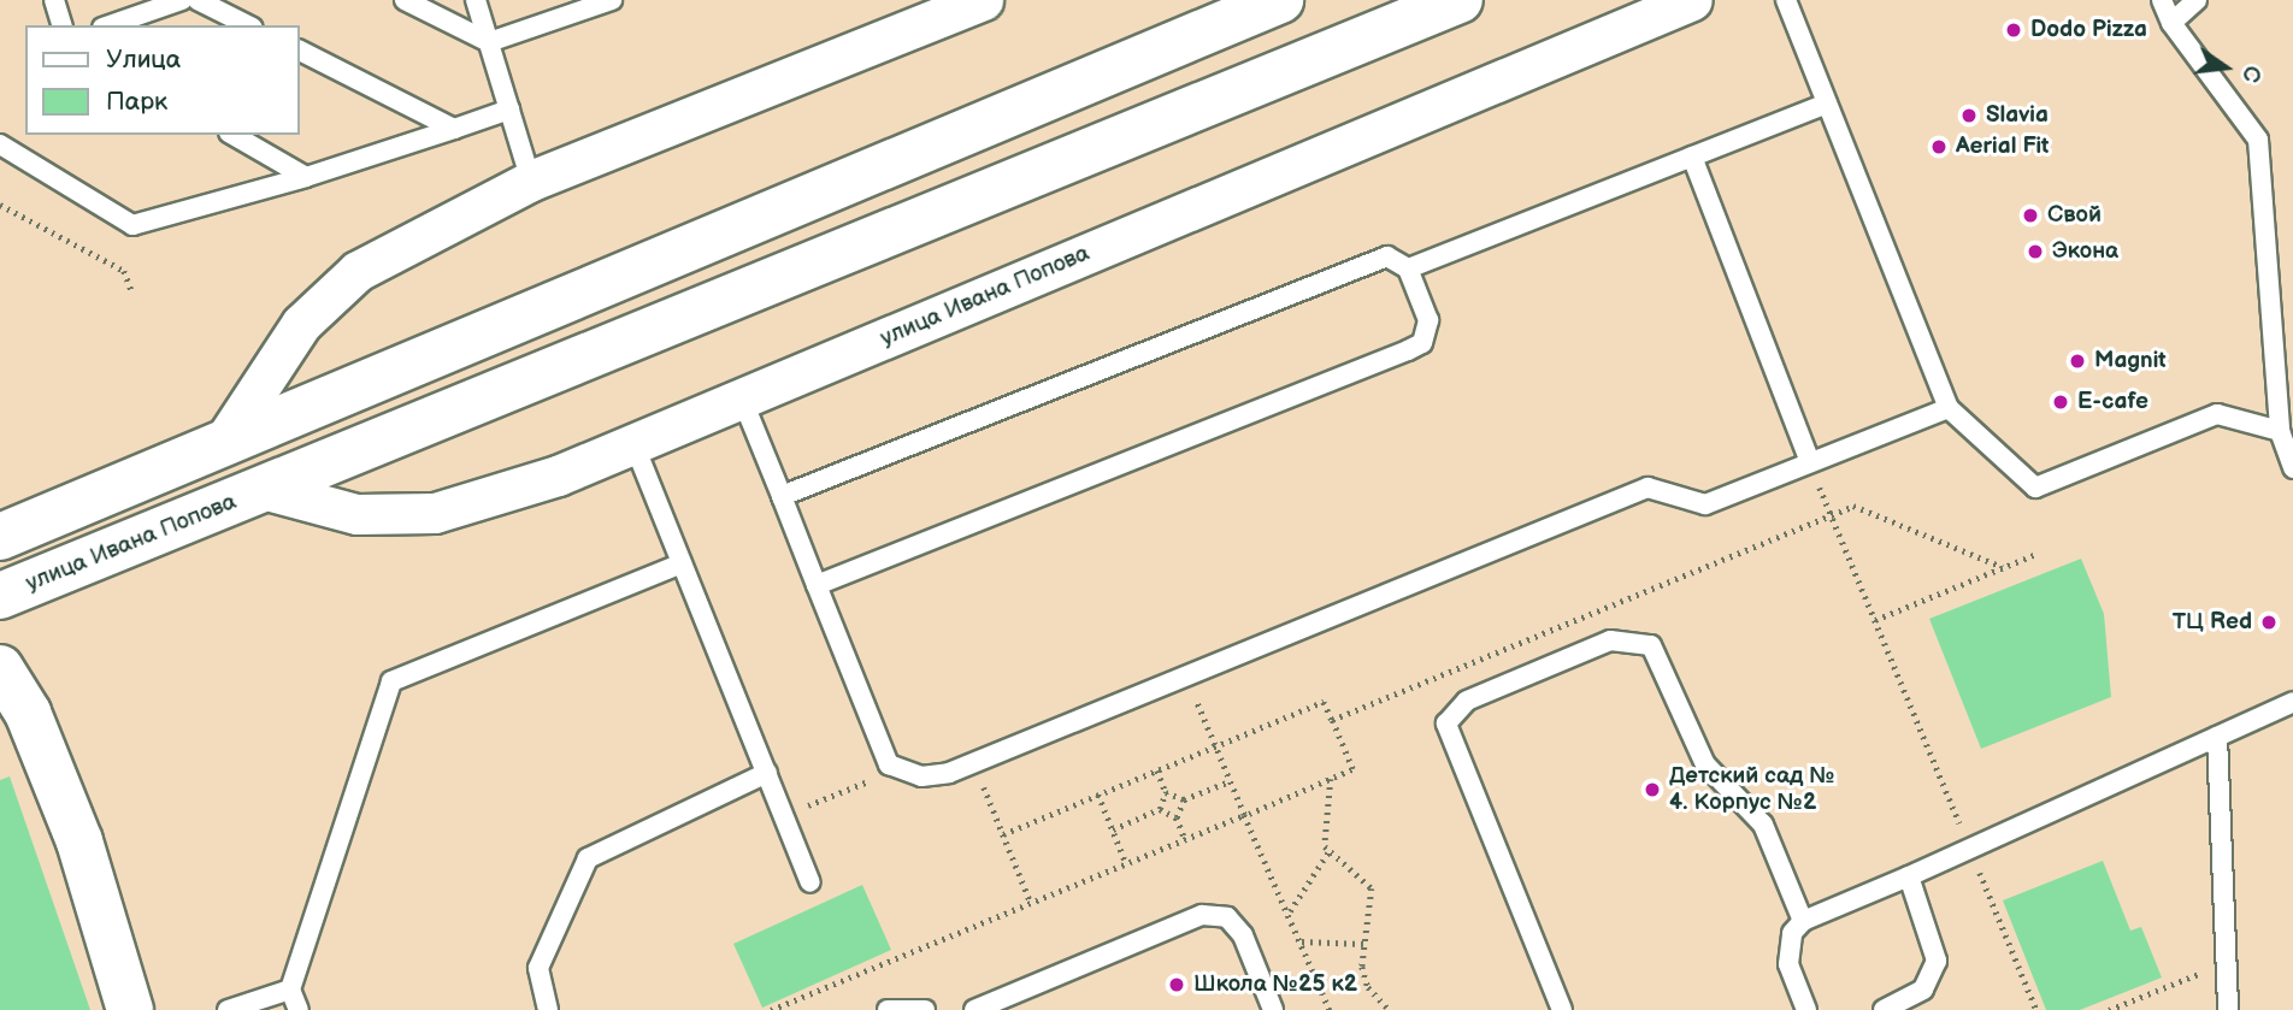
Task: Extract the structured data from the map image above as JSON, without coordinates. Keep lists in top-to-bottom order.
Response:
{
  "streets": {
    "main road": ["улица Ивана Попова"]
  },
  "places": [
    "Dodo Pizza",
    "Slavia",
    "Aerial Fit",
    "Свой",
    "Экона",
    "Magnit",
    "E-cafe",
    "ТЦ Red",
    "Детский сад № 4. Корпус №2",
    "Школа №25 к2"
  ],
  "legend": ["Улица", "Парк"],
  "north": "right"
}
